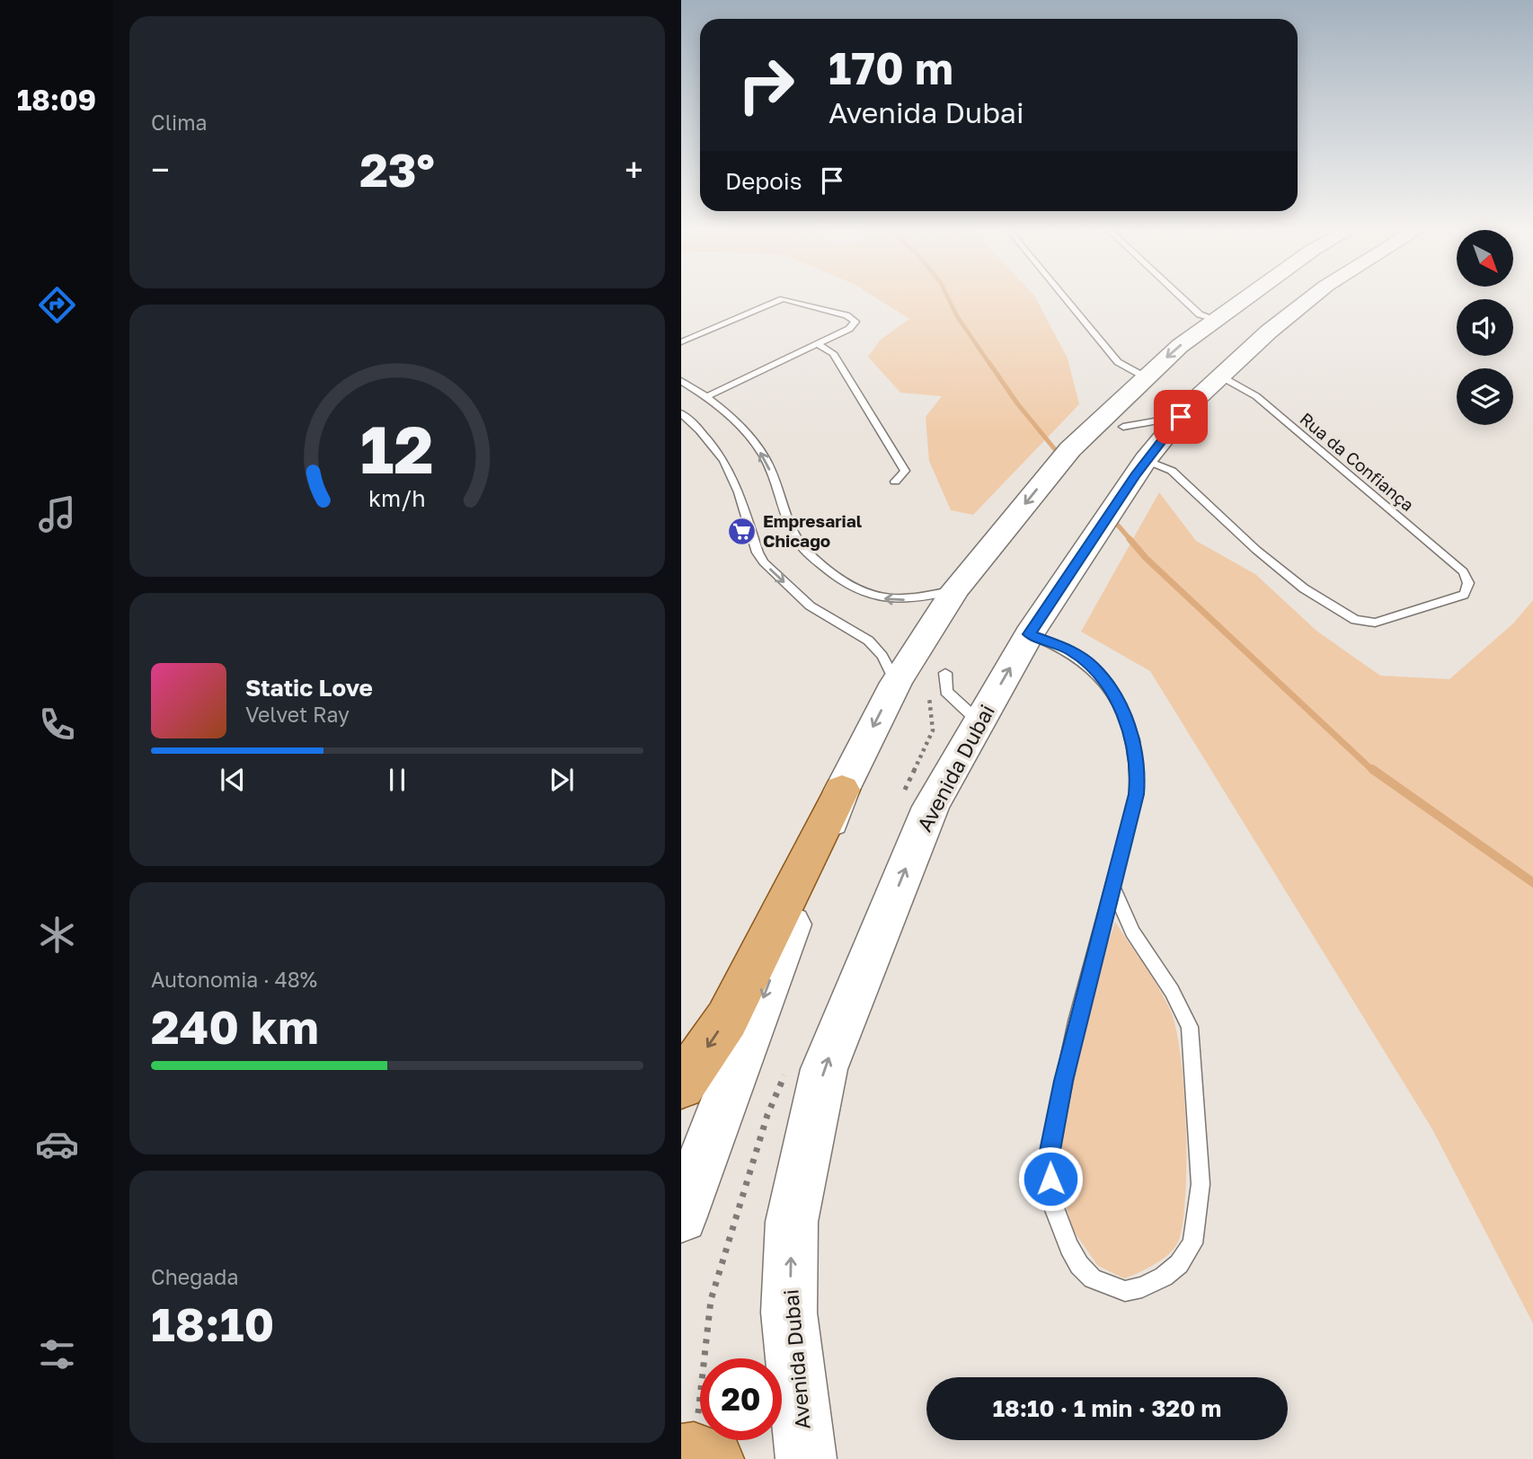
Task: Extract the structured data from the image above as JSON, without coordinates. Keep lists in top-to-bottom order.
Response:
{
  "streets": {
    "street": ["Avenida Dubai"],
    "lane": ["Rua da Confiança"]
  },
  "crossings": [
    ["Rua da Confiança", "Avenida Dubai"]
  ],
  "places": {
    "supermarket": ["Empresarial Chicago"]
  },
  "north": "bottom right",
  "page": {
    "tabs": "18:09",
    "tile": [
      "Clima",
      ["Autonomia · 48%", "240 km"],
      ["Chegada", "18:10"]
    ],
    "turn": ["170 m", "Avenida Dubai"],
    "heat": ["−", "23°", "+"],
    "then": "Depois",
    "song": ["Static Love", "Velvet Ray"],
    "limit": "20",
    "trip": "18:10 · 1 min · 320 m",
    "gauge": ["12", "km/h"]
  }
}
